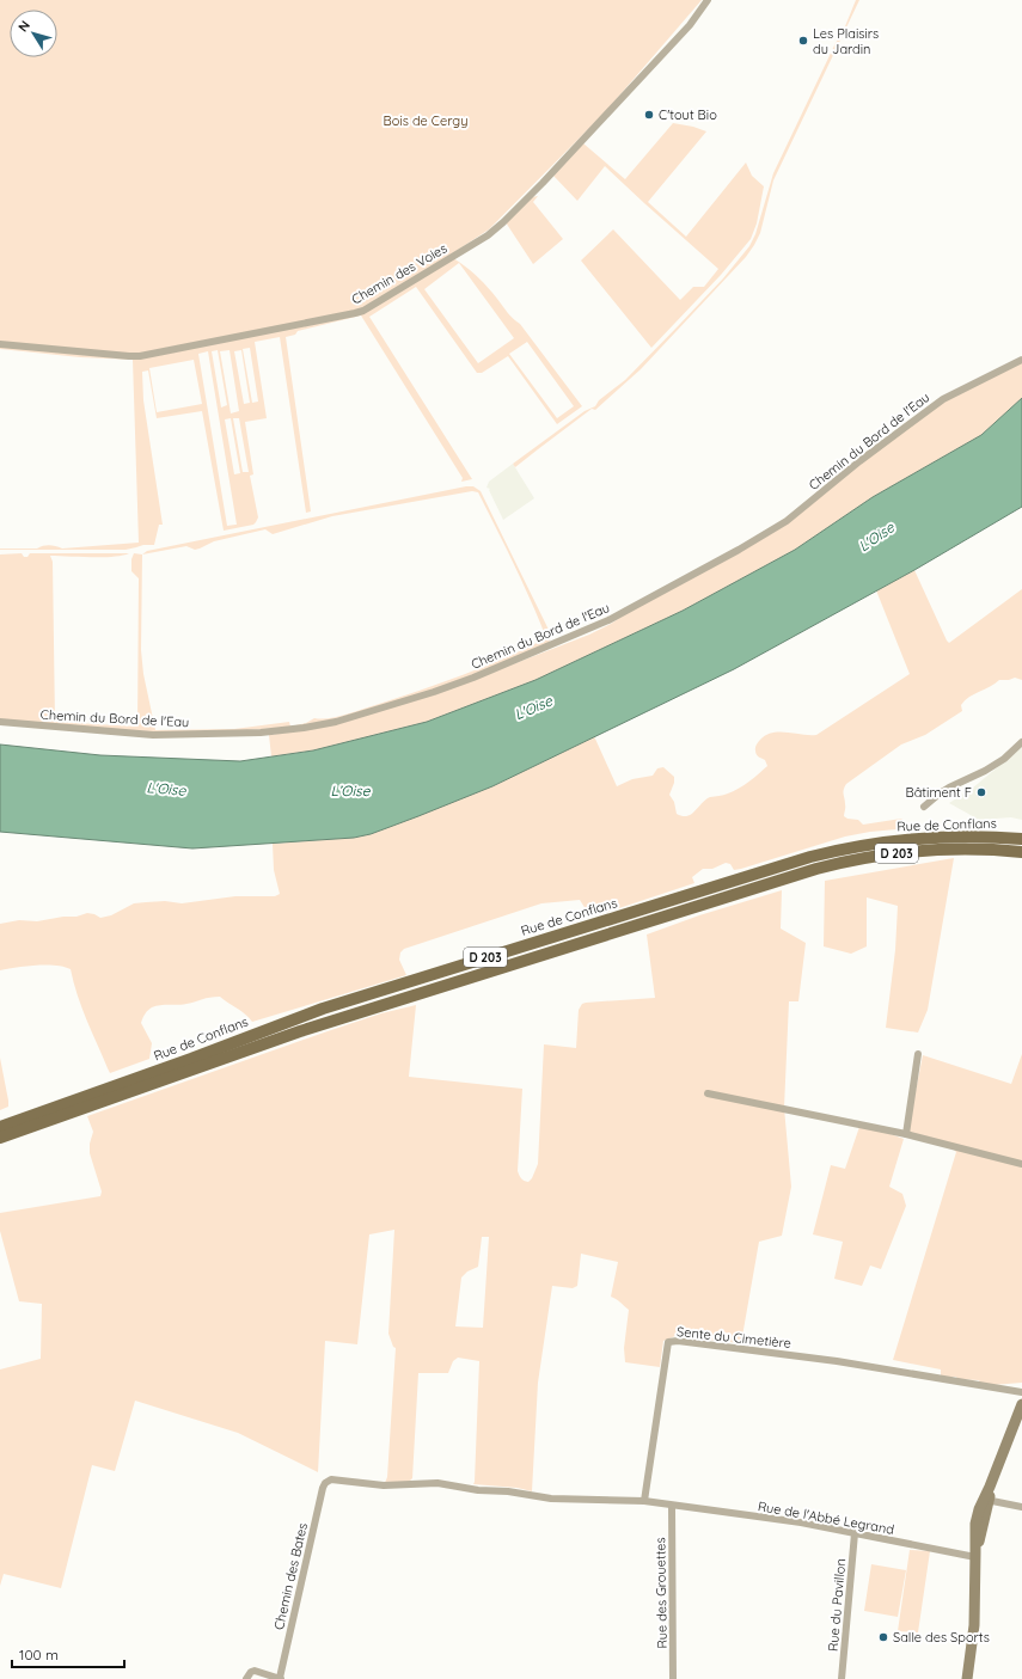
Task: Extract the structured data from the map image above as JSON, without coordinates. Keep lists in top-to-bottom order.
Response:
{
  "streets": {
    "main road": ["Rue de Conflans", "D 203"],
    "street": [
      "Chemin des Voies",
      "Chemin du Bord de l'Eau",
      "Sente du Cimetière",
      "Rue de l'Abbé Legrand",
      "Chemin des Bates",
      "Rue des Grouettes",
      "Rue du Pavillon"
    ]
  },
  "crossings": [
    ["Sente du Cimetière", "Rue de l'Abbé Legrand"],
    ["Rue de l'Abbé Legrand", "Chemin des Bates"],
    ["Rue de l'Abbé Legrand", "Rue des Grouettes"],
    ["Rue de l'Abbé Legrand", "Rue du Pavillon"]
  ],
  "water": ["L'Oise", "L’Oise"],
  "parks": ["Bois de Cergy"],
  "places": [
    "Les Plaisirs du Jardin",
    "C'tout Bio",
    "Bâtiment F",
    "Salle des Sports"
  ],
  "scale_bar": "100 m",
  "north": "top left"
}
